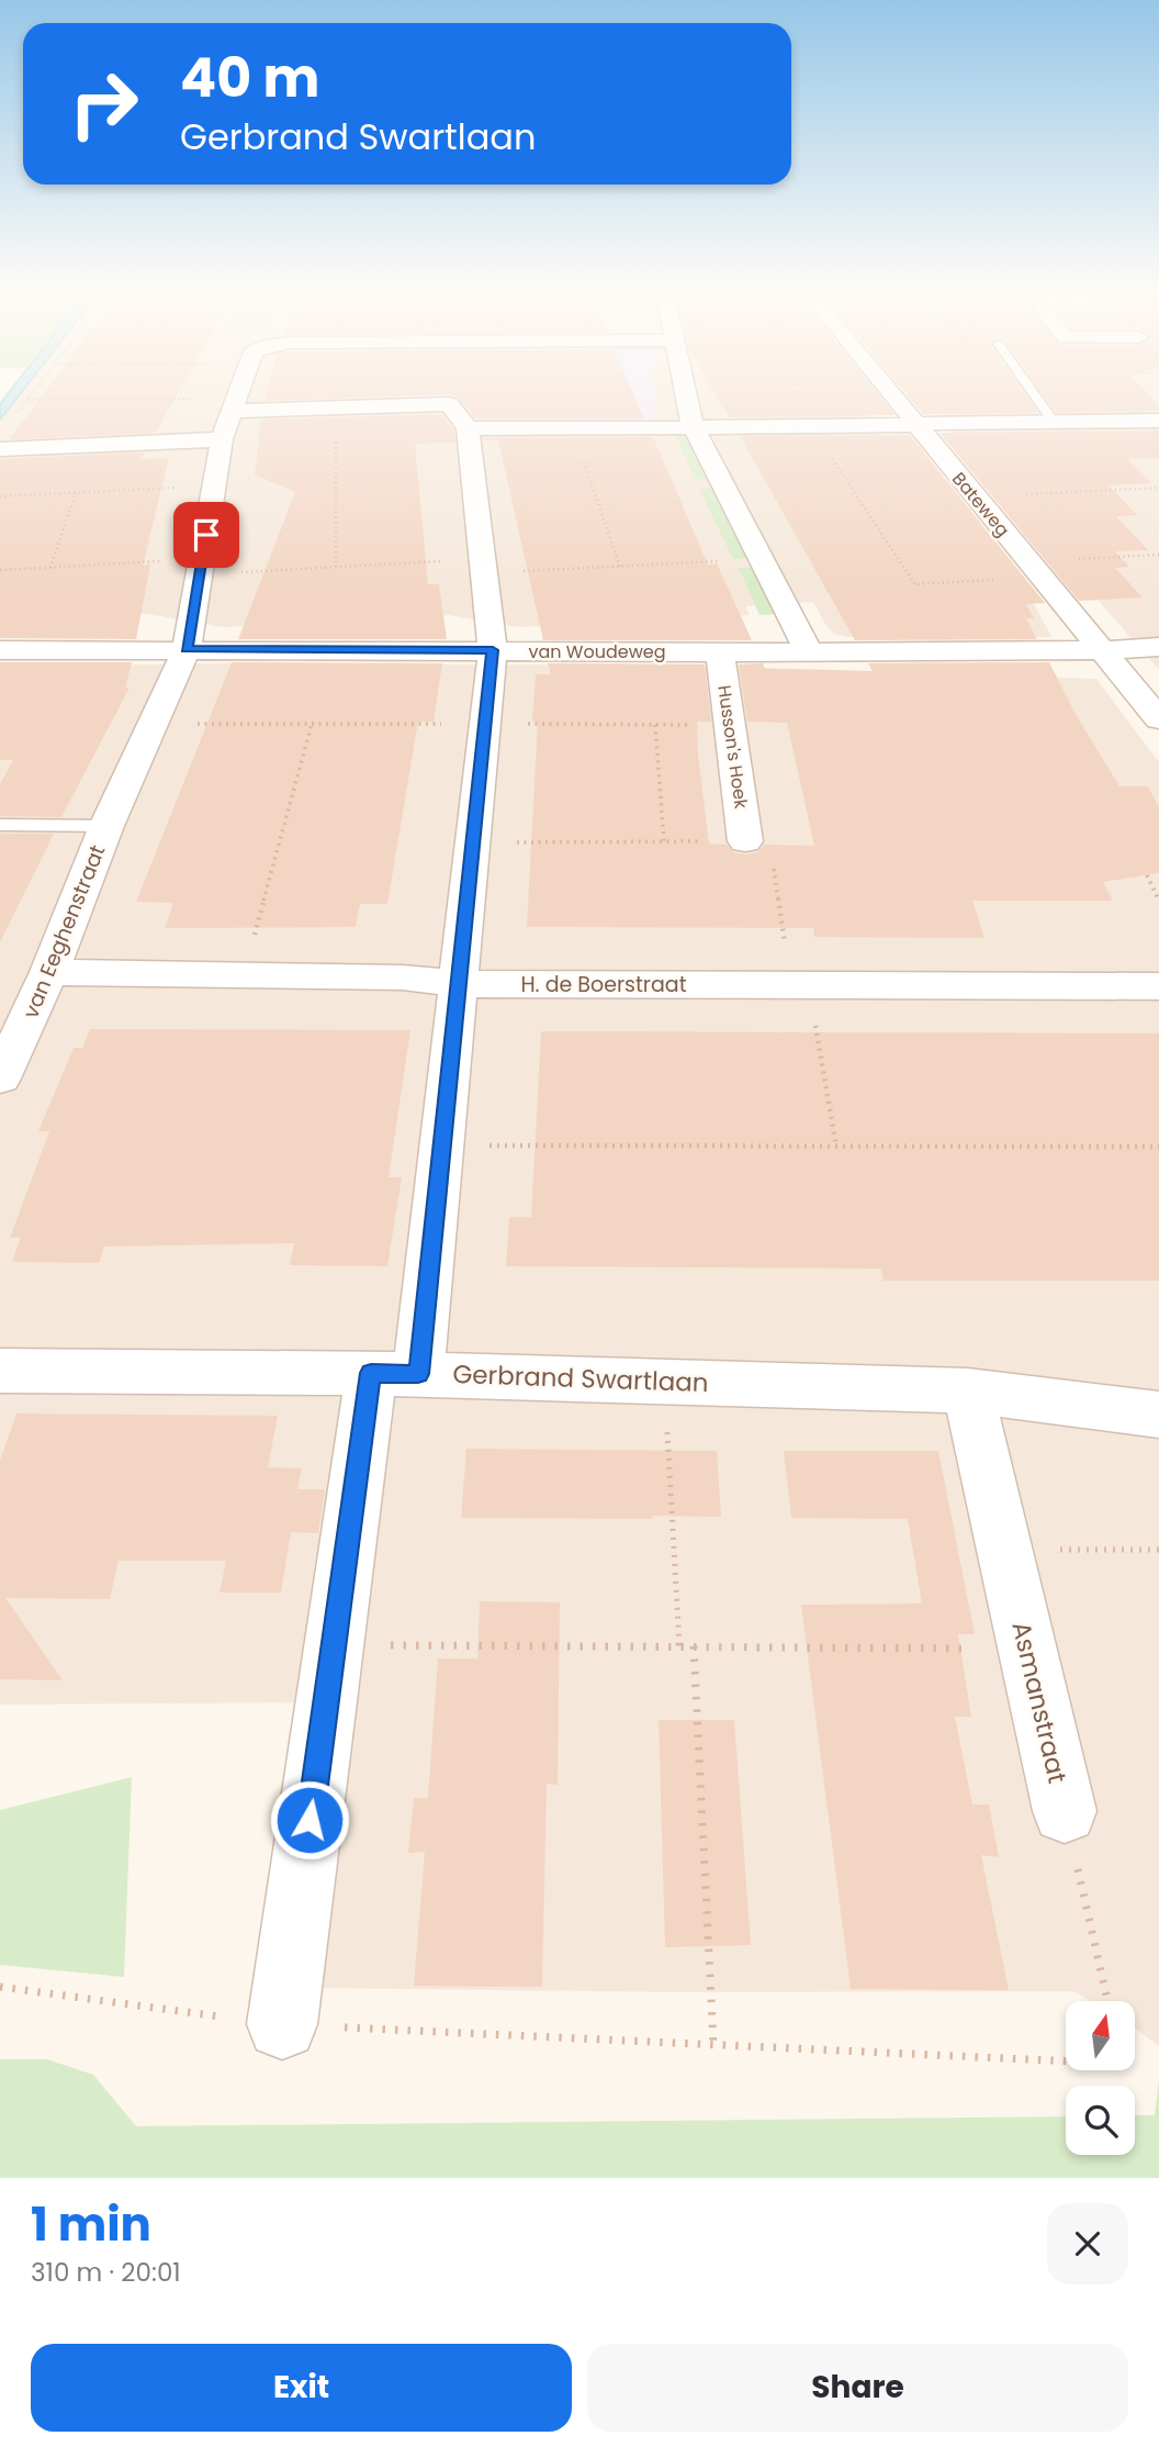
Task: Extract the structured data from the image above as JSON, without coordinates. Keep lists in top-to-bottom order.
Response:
{
  "streets": {
    "street": [
      "Bateweg",
      "van Woudeweg",
      "Husson's Hoek",
      "van Eeghenstraat",
      "H. de Boerstraat",
      "Gerbrand Swartlaan",
      "Asmanstraat"
    ]
  },
  "crossings": [
    ["Bateweg", "van Woudeweg"],
    ["van Woudeweg", "Husson's Hoek"],
    ["van Woudeweg", "van Eeghenstraat"],
    ["van Eeghenstraat", "H. de Boerstraat"],
    ["Gerbrand Swartlaan", "Asmanstraat"]
  ],
  "north": "top",
  "page": {
    "turn": ["40 m", "Gerbrand Swartlaan"],
    "heading": ["1 min", "310 m · 20:01"],
    "buttons": ["Exit", "Share"]
  }
}
